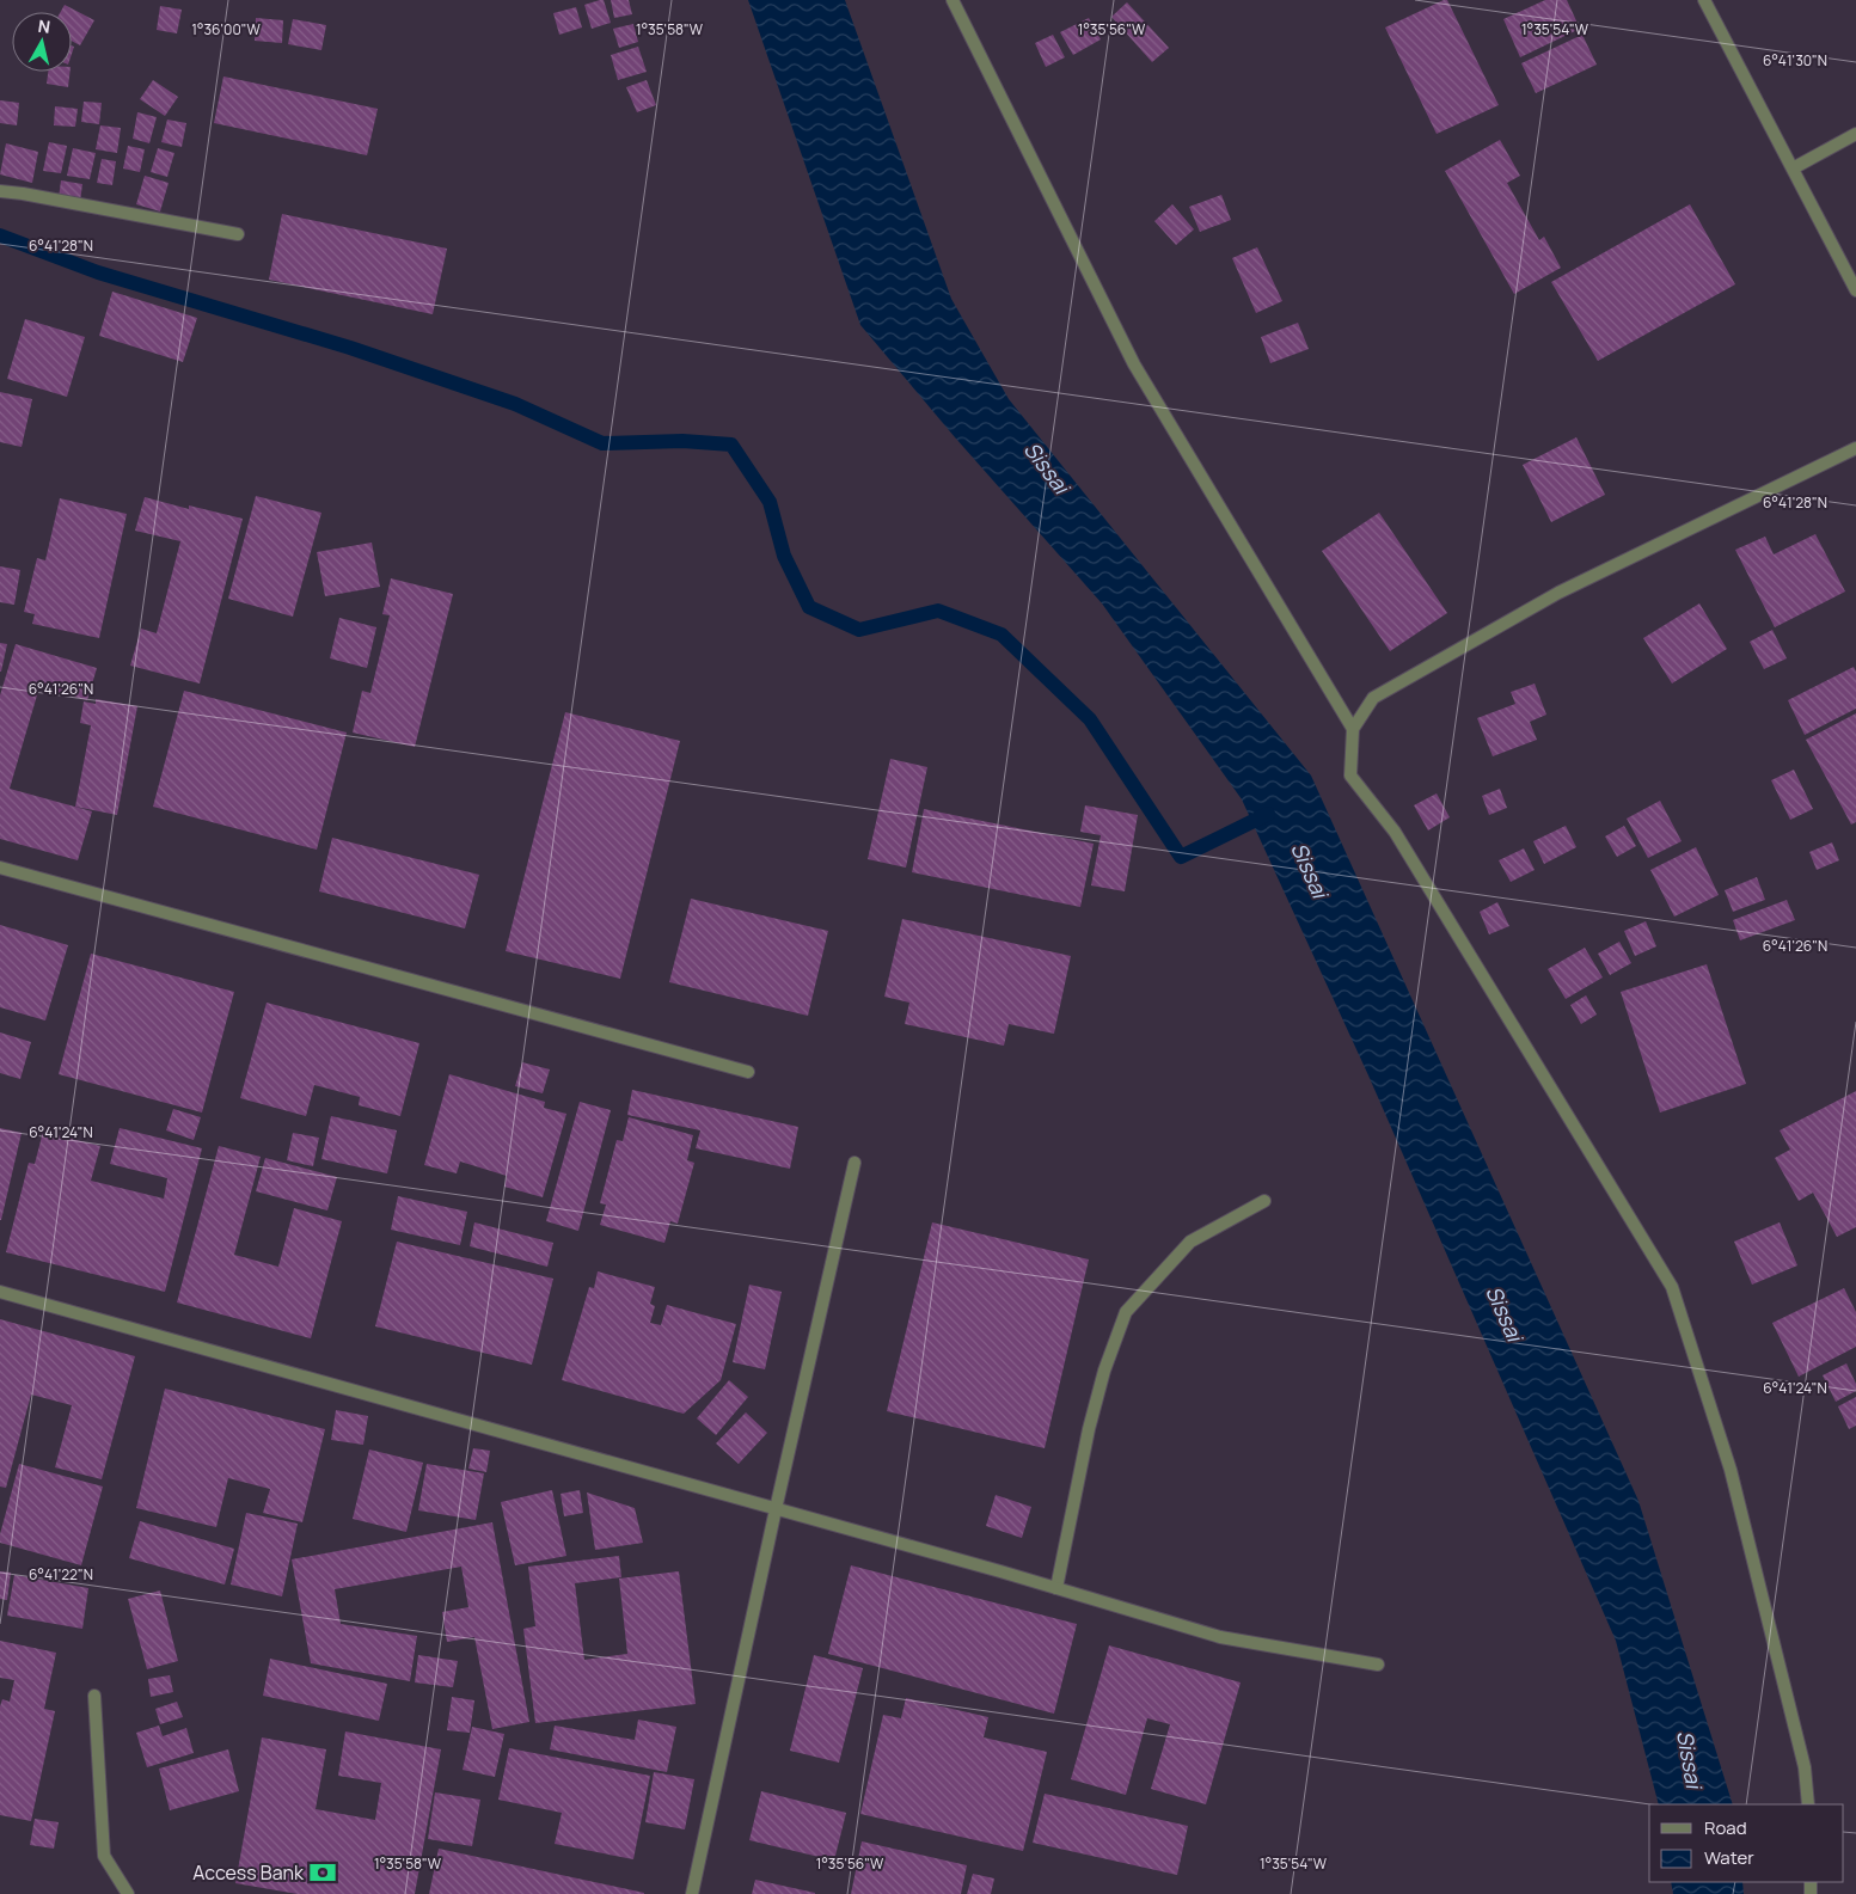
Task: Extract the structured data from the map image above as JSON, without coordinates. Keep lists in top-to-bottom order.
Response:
{
  "water": ["Sissai"],
  "places": {
    "bank": ["Access Bank"]
  },
  "legend": ["Road", "Water"],
  "north": "top",
  "coordinates": [
    "1°36'00\"W",
    "1°35'58\"W",
    "1°35'56\"W",
    "1°35'54\"W",
    "6°41'30\"N",
    "6°41'28\"N",
    "6°41'26\"N",
    "6°41'24\"N",
    "6°41'22\"N"
  ]
}
